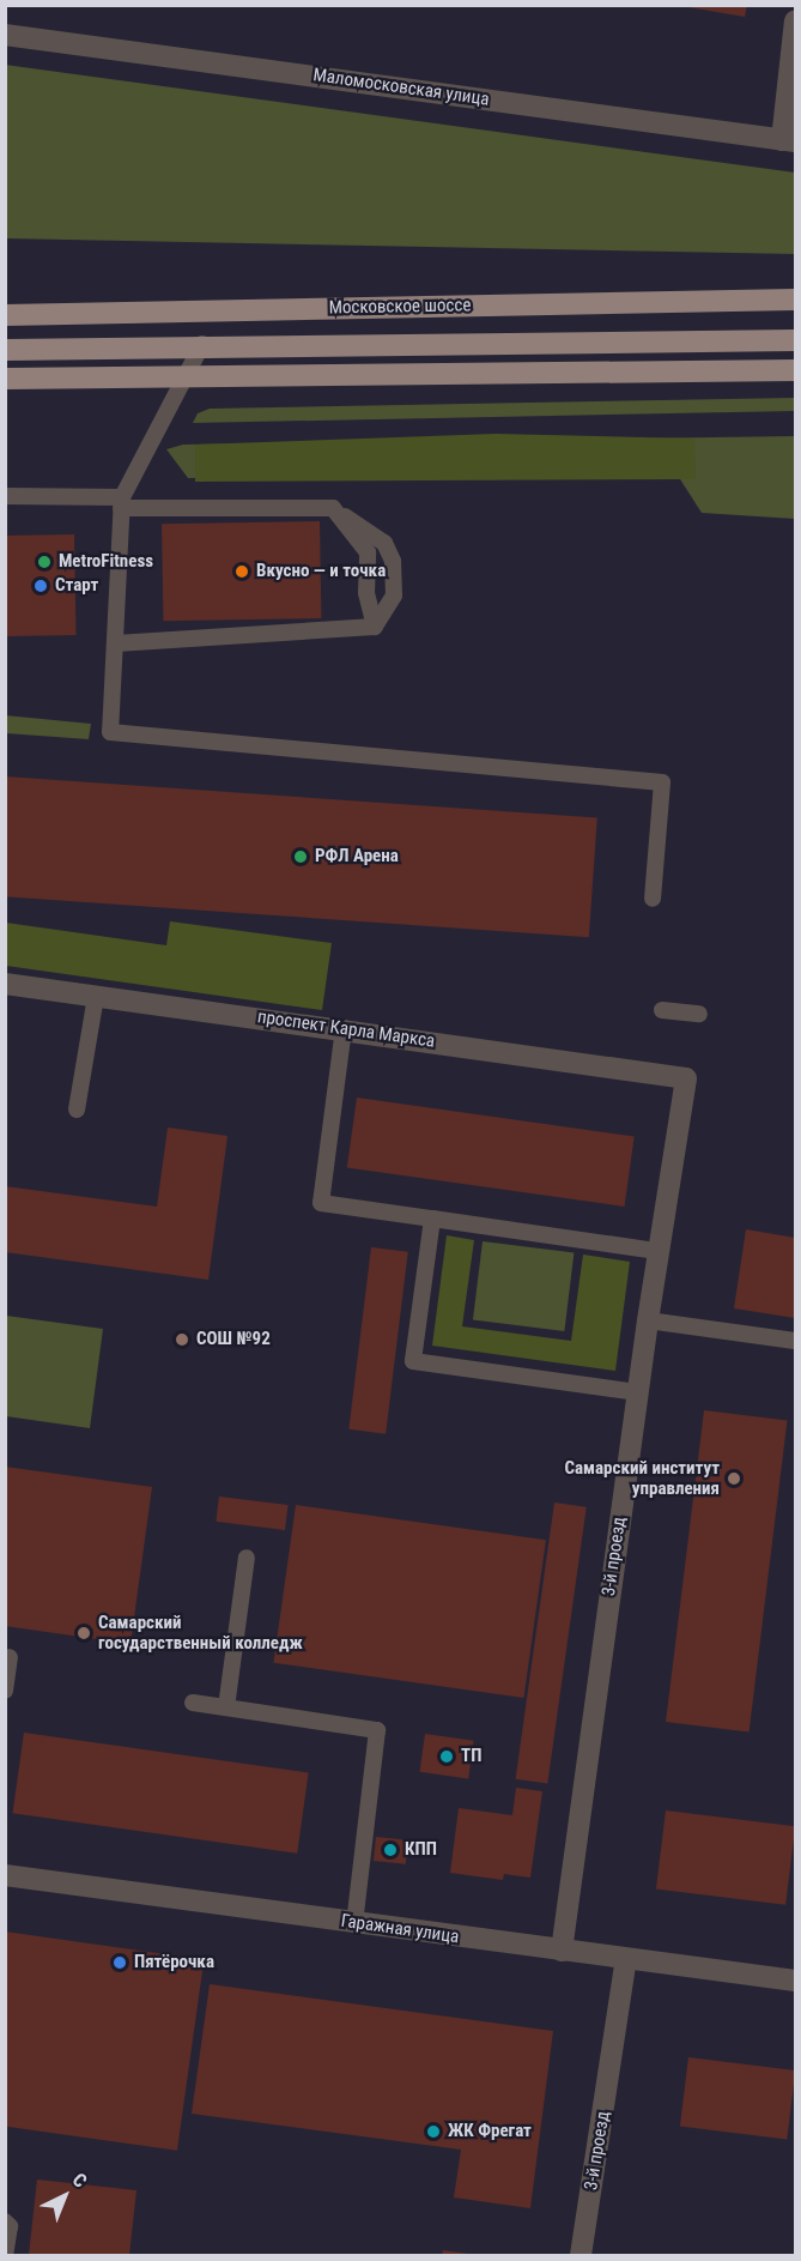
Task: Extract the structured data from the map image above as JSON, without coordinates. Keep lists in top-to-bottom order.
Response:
{
  "streets": {
    "main road": ["Московское шоссе"],
    "street": [
      "Маломосковская улица",
      "проспект Карла Маркса",
      "3-й проезд",
      "Гаражная улица"
    ]
  },
  "crossings": [
    ["проспект Карла Маркса", "3-й проезд"],
    ["3-й проезд", "Гаражная улица"]
  ],
  "places": [
    "MetroFitness",
    "Вкусно — и точка",
    "Старт",
    "РФЛ Арена",
    "СОШ №92",
    "Самарский институт управления",
    "Самарский государственный колледж",
    "ТП",
    "КПП",
    "Пятёрочка",
    "ЖК Фрегат"
  ],
  "north": "top right"
}
